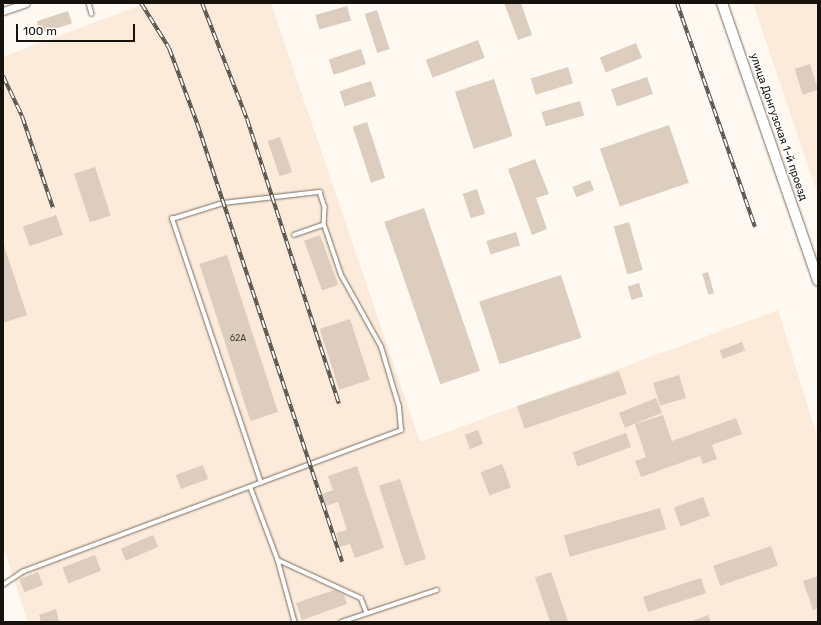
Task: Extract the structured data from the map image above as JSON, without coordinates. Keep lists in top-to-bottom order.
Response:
{
  "streets": {
    "street": ["улица Донгузская 1-й проезд"]
  },
  "house_numbers": ["62А"],
  "scale_bar": "100 m"
}
